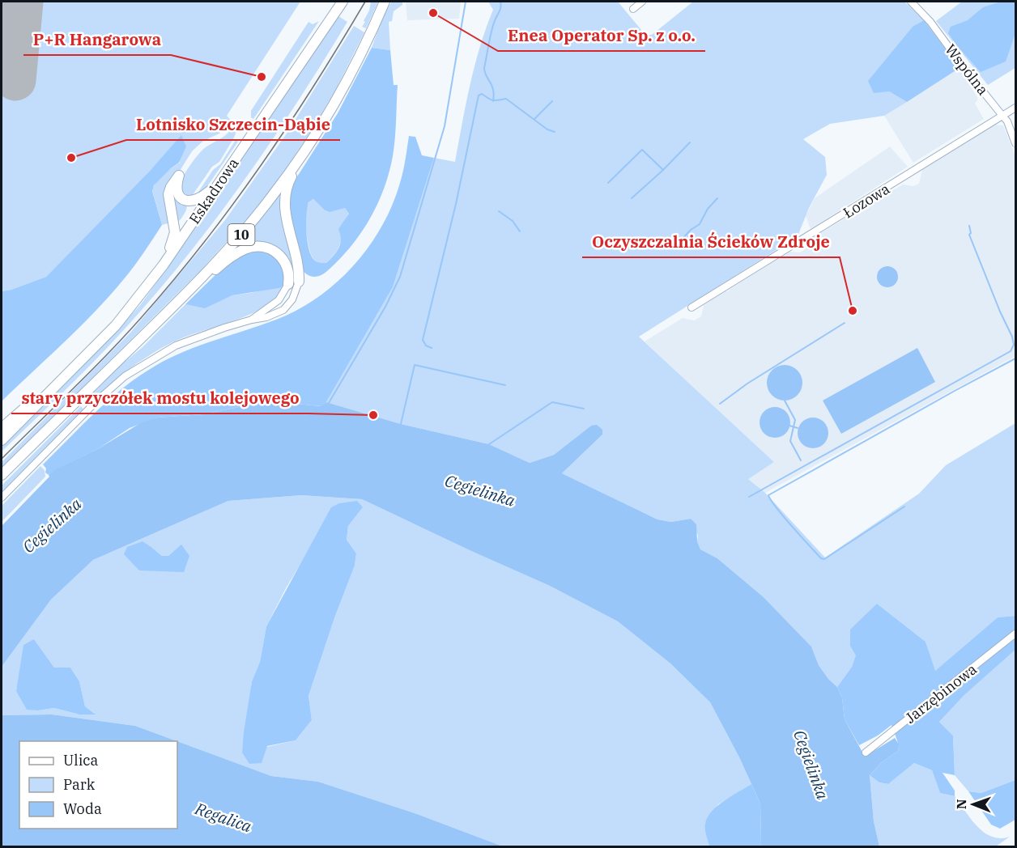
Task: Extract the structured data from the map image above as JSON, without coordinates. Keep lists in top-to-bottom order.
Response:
{
  "streets": {
    "main road": ["Eskadrowa", "10"],
    "street": ["Wspólna", "Łozowa", "Jarzębinowa"]
  },
  "crossings": [
    ["Wspólna", "Łozowa"]
  ],
  "water": ["Cegielinka", "Regalica"],
  "places": [
    "Enea Operator Sp. z o.o.",
    "P+R Hangarowa",
    "Lotnisko Szczecin-Dąbie",
    "Oczyszczalnia Ścieków Zdroje",
    "stary przyczółek mostu kolejowego"
  ],
  "legend": ["Ulica", "Park", "Woda"],
  "north": "left"
}
